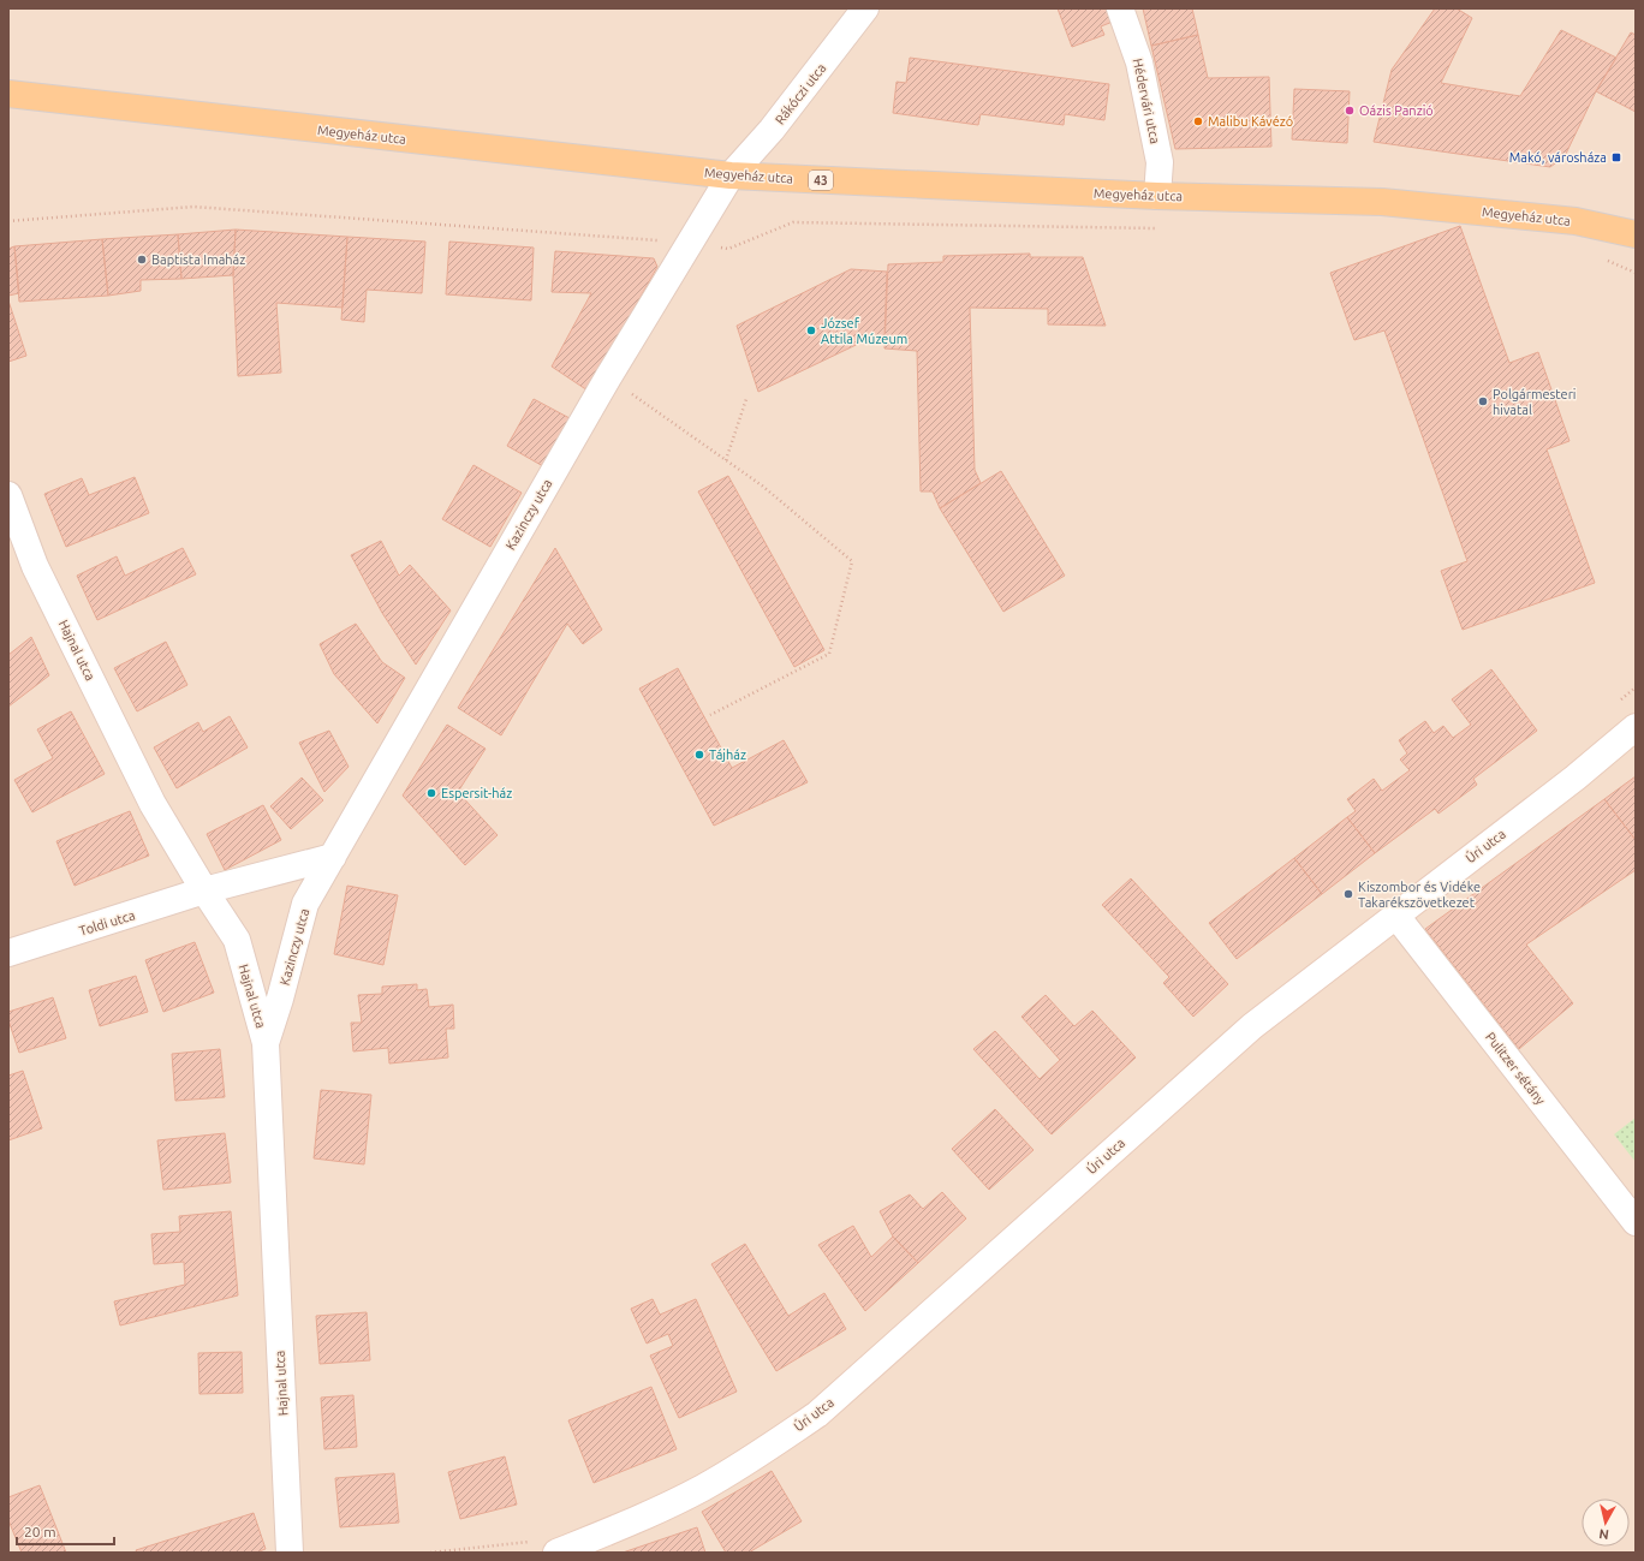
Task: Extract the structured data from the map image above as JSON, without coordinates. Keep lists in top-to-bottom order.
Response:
{
  "streets": {
    "main road": ["Megyeház utca", "43"],
    "street": [
      "Rákóczi utca",
      "Hédervári utca",
      "Kazinczy utca",
      "Hajnal utca",
      "Úri utca",
      "Toldi utca",
      "Pulitzer sétány"
    ]
  },
  "crossings": [
    ["Rákóczi utca", "Megyeház utca"],
    ["Rákóczi utca", "Kazinczy utca"],
    ["Hédervári utca", "Megyeház utca"],
    ["Megyeház utca", "Kazinczy utca"],
    ["Kazinczy utca", "Hajnal utca"],
    ["Hajnal utca", "Toldi utca"],
    ["Úri utca", "Pulitzer sétány"]
  ],
  "places": {
    "other": [
      "Oázis Panzió",
      "Malibu Kávézó",
      "Baptista Imaház",
      "József Attila Múzeum",
      "Polgármesteri hivatal",
      "Tájház",
      "Espersit-ház",
      "Kiszombor és Vidéke Takarékszövetkezet"
    ],
    "transit": ["Makó, városháza"]
  },
  "scale_bar": "20 m",
  "north": "bottom"
}
